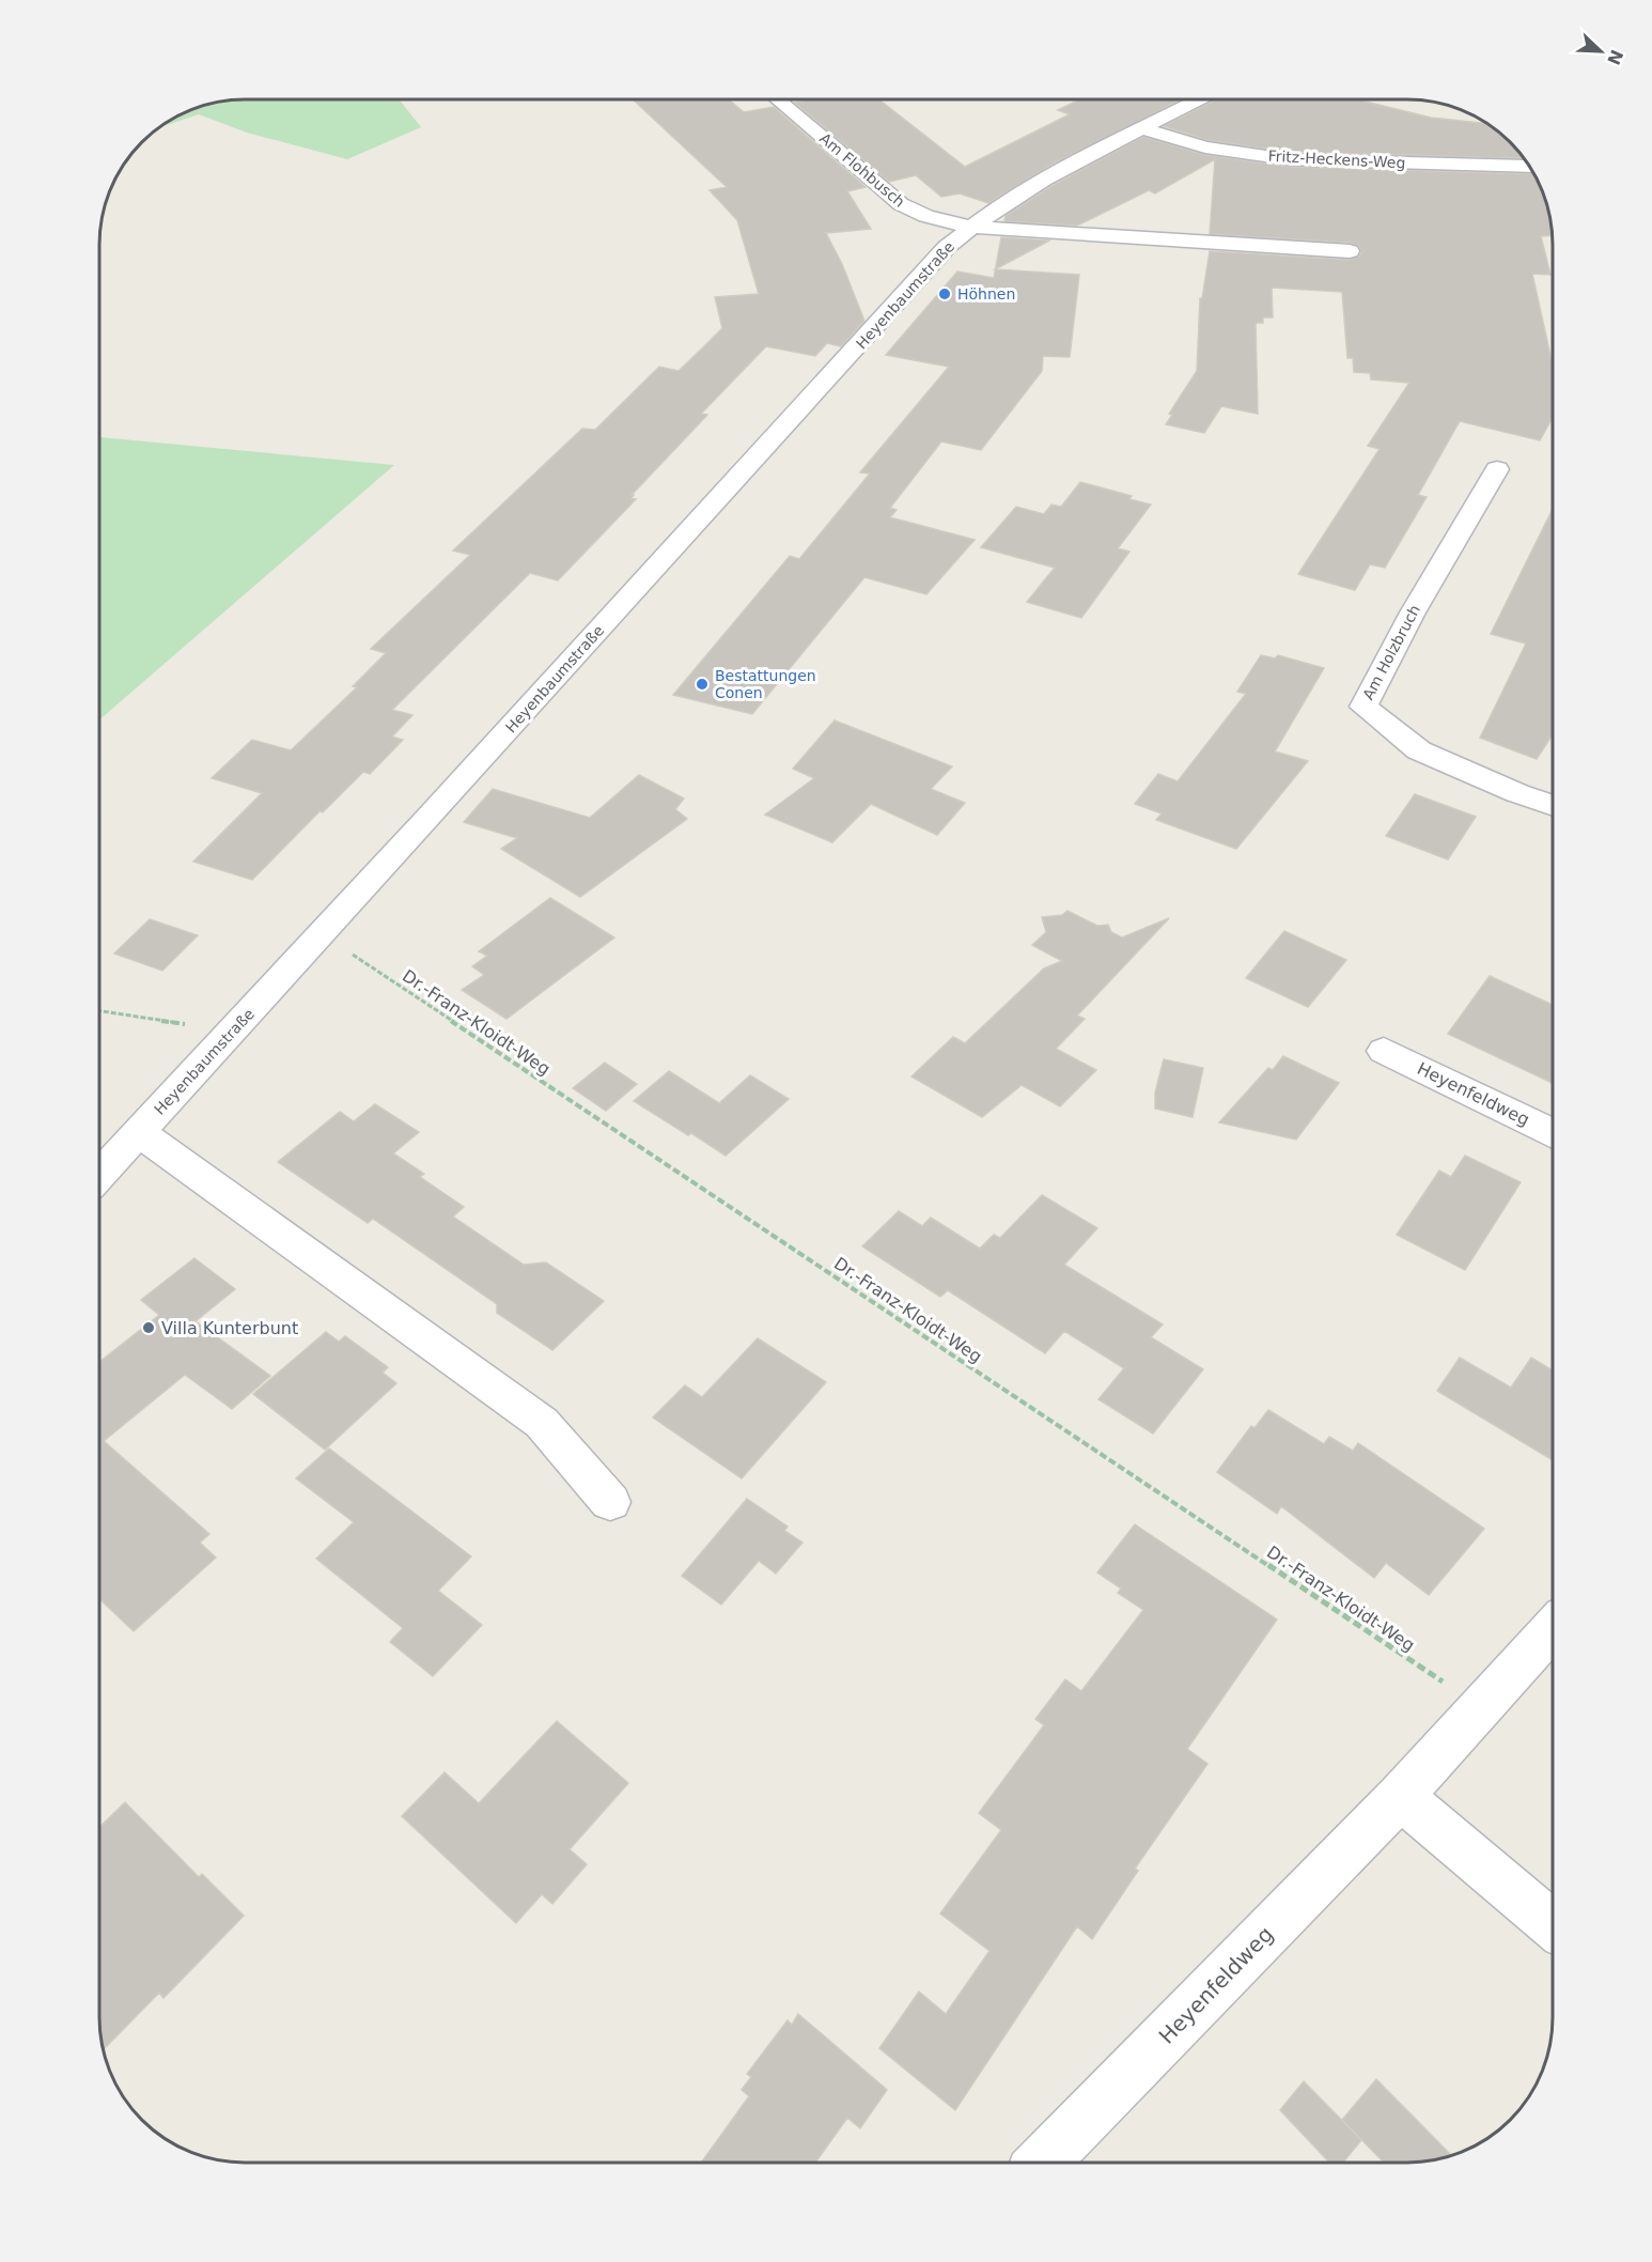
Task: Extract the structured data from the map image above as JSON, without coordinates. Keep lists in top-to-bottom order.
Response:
{
  "streets": {
    "street": [
      "Fritz-Heckens-Weg",
      "Am Flohbusch",
      "Heyenbaumstraße",
      "Am Holzbruch",
      "Heyenfeldweg"
    ],
    "path": ["Dr.-Franz-Kloidt-Weg"]
  },
  "crossings": [
    ["Fritz-Heckens-Weg", "Heyenbaumstraße"],
    ["Am Flohbusch", "Heyenbaumstraße"],
    ["Heyenbaumstraße", "Dr.-Franz-Kloidt-Weg"],
    ["Dr.-Franz-Kloidt-Weg", "Heyenfeldweg"]
  ],
  "places": ["Höhnen", "Bestattungen Conen", "Villa Kunterbunt"],
  "north": "bottom right"
}
